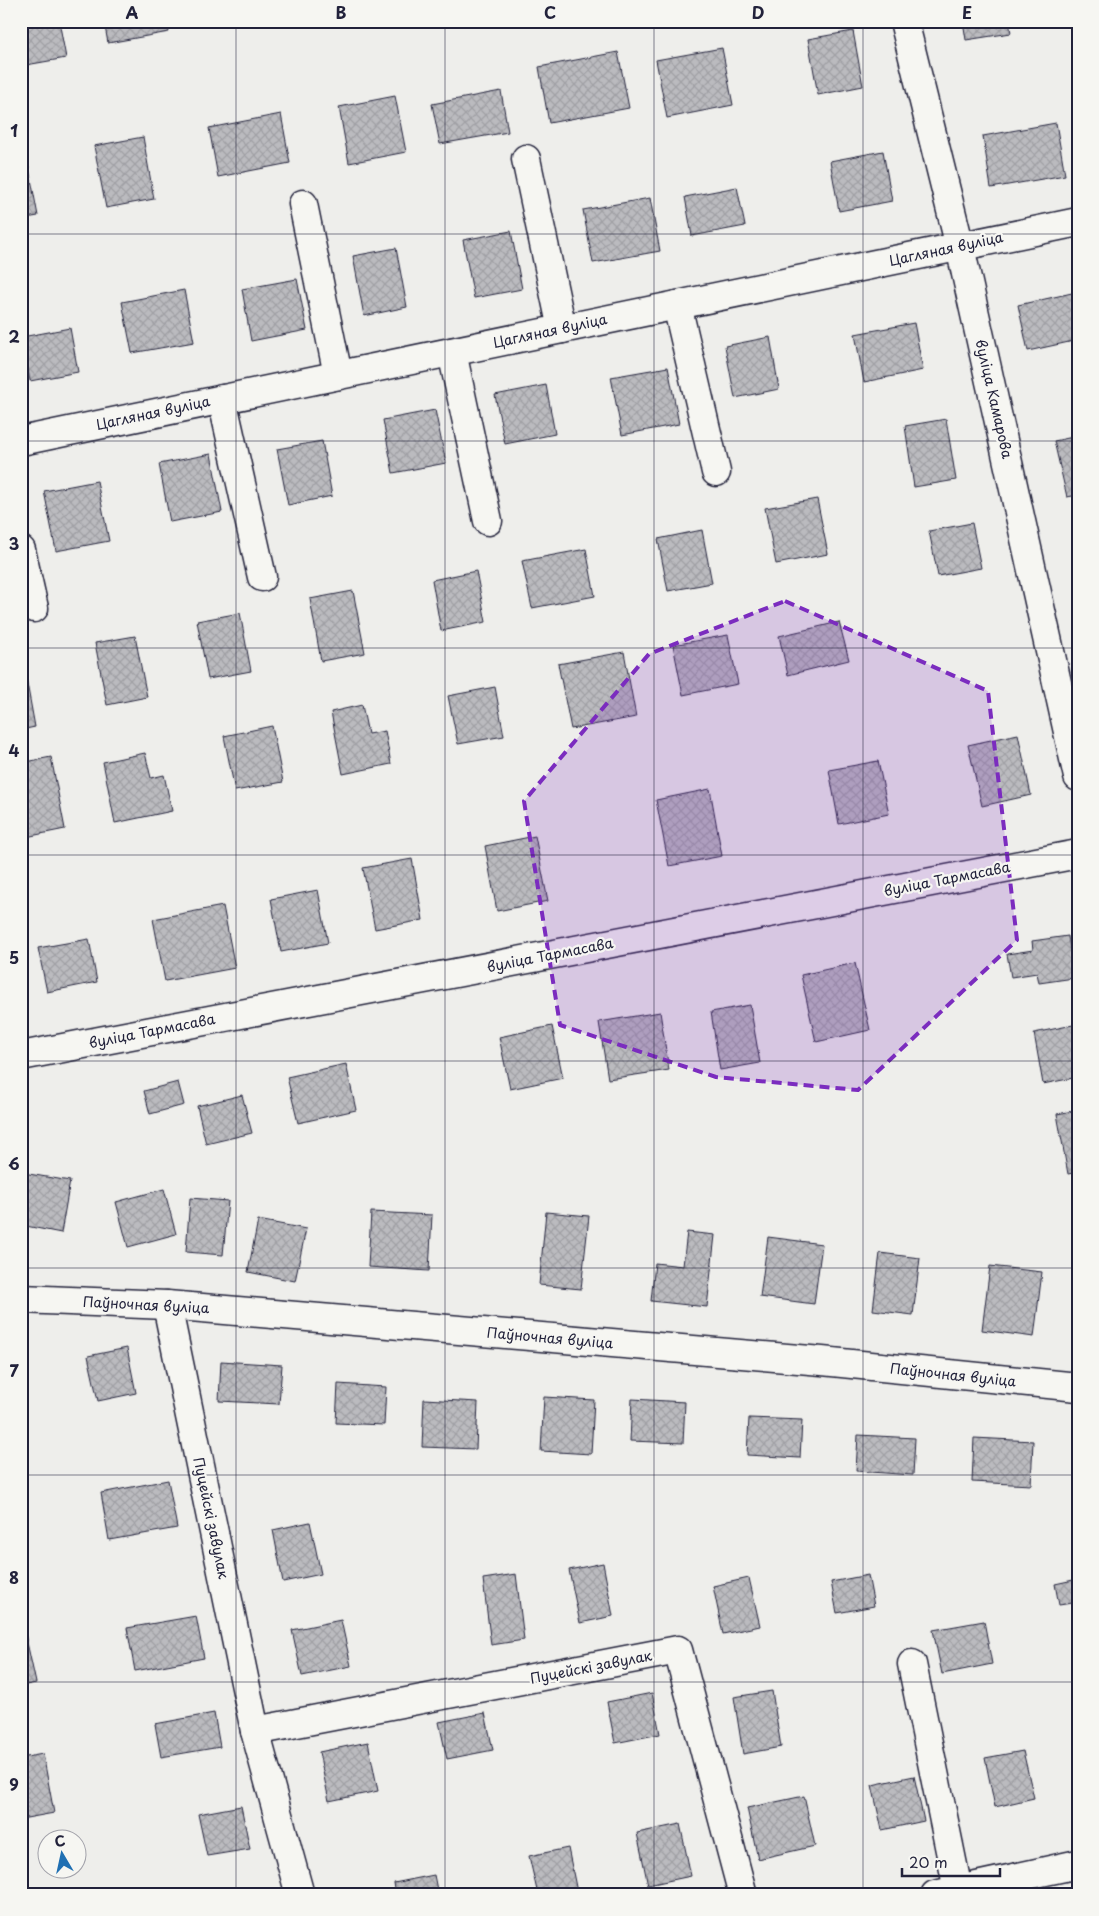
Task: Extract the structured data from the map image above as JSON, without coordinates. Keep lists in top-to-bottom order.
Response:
{
  "streets": {
    "street": [
      "Цагляная вуліца",
      "вуліца Камарова",
      "вуліца Тармасава",
      "Паўночная вуліца",
      "Пуцейскі завулак"
    ]
  },
  "crossings": [
    ["Цагляная вуліца", "вуліца Камарова"],
    ["Паўночная вуліца", "Пуцейскі завулак"]
  ],
  "scale_bar": "20 m",
  "north": "top",
  "grid": {
    "columns": [
      "A",
      "B",
      "C",
      "D",
      "E"
    ],
    "rows": [
      "1",
      "2",
      "3",
      "4",
      "5",
      "6",
      "7",
      "8",
      "9"
    ]
  }
}
